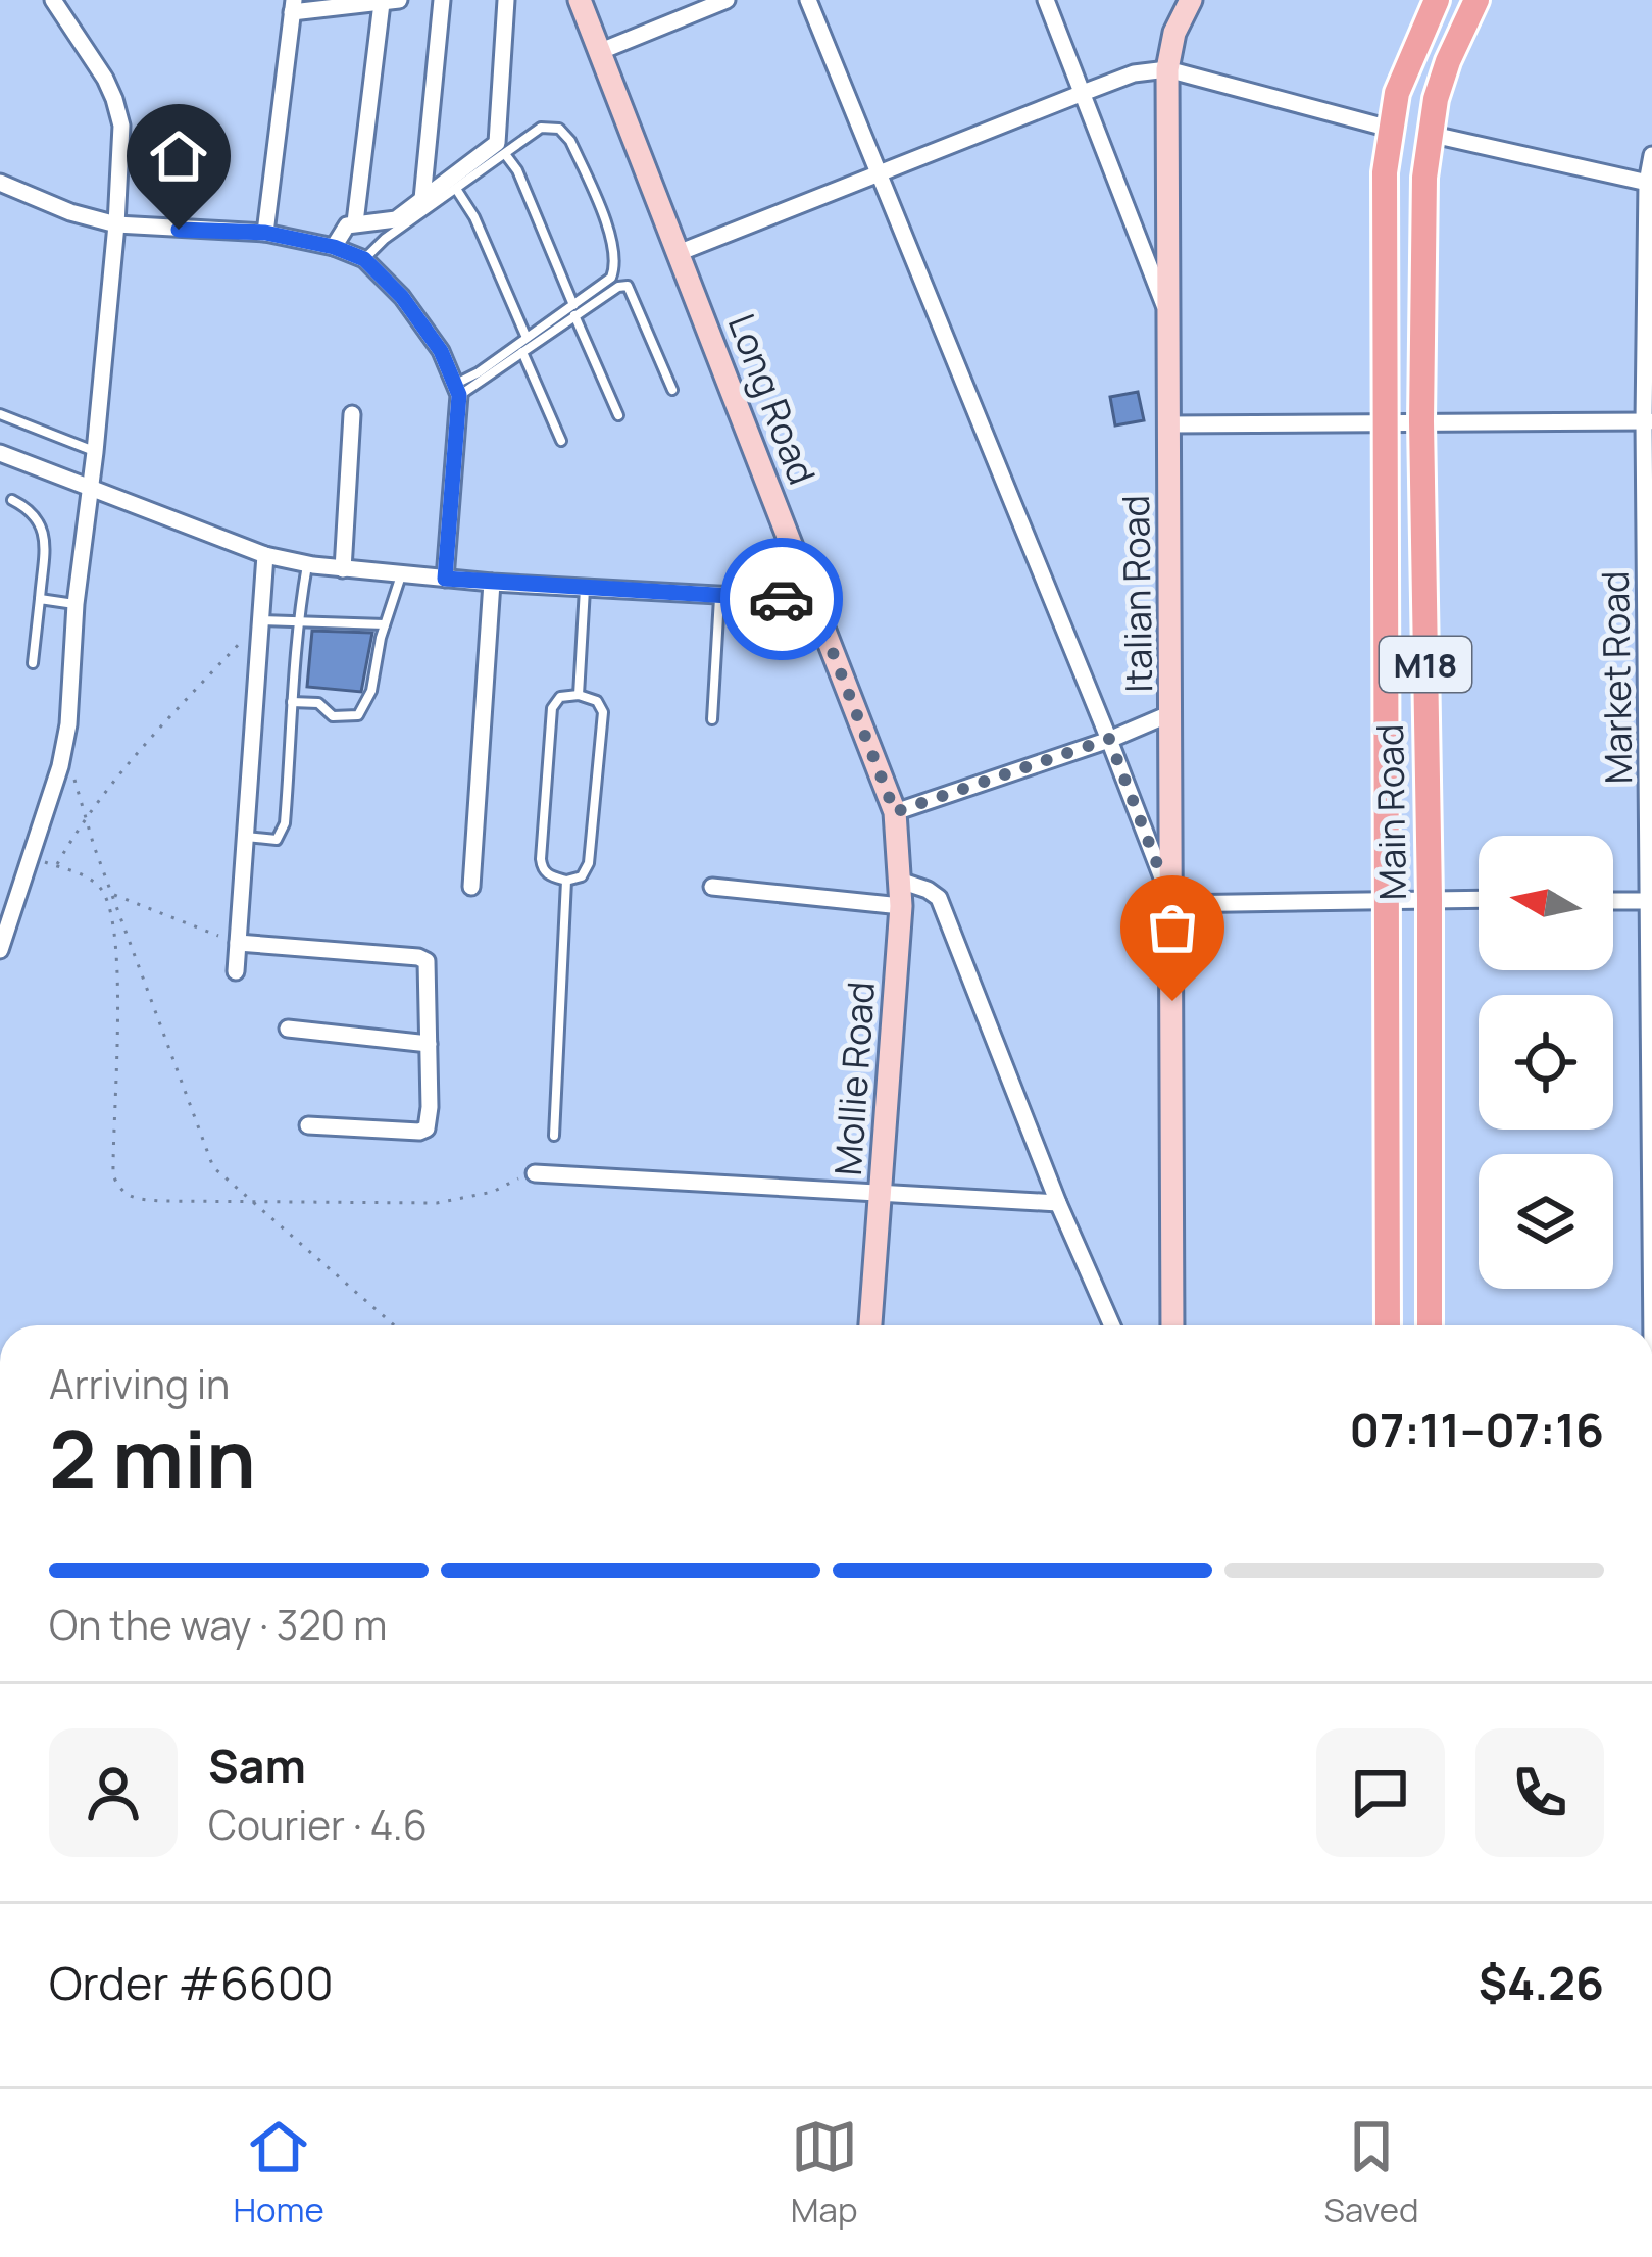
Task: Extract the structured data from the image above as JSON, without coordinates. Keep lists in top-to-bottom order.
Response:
{
  "streets": {
    "main road": [
      "Long Road",
      "Italian Road",
      "M18",
      "Main Road",
      "Mollie Road"
    ],
    "street": ["Market Road"]
  },
  "crossings": [
    ["Long Road", "Mollie Road"]
  ],
  "north": "left",
  "page": {
    "heading": ["2 min", "Arriving in", "07:11–07:16"],
    "panel": [
      "Sam",
      "Courier · 4.6",
      "Order #6600",
      "$4.26"
    ],
    "bar": "On the way · 320 m",
    "tabs": ["Home", "Map", "Saved"]
  }
}
